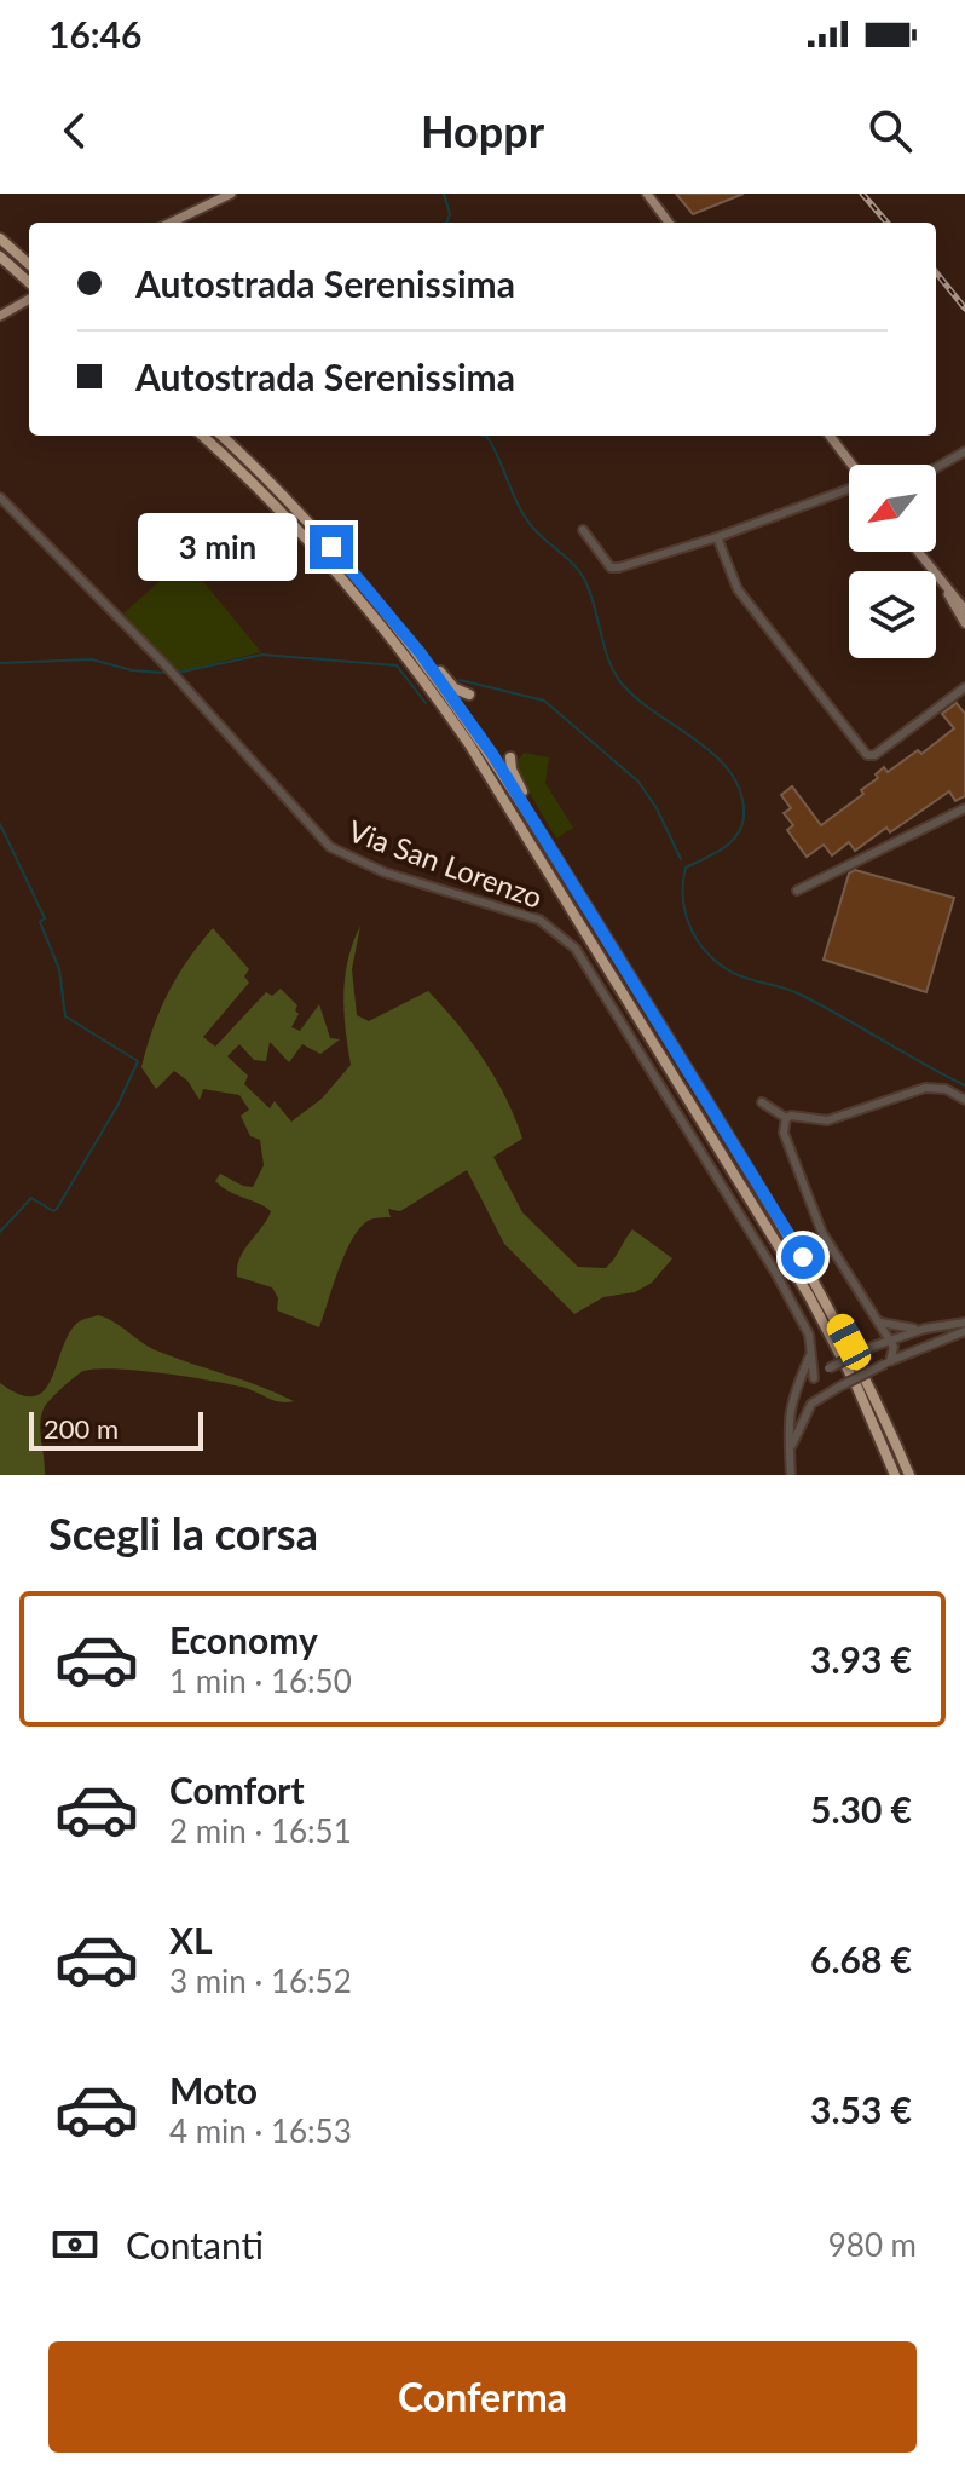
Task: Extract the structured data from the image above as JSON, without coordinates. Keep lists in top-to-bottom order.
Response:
{
  "streets": {
    "street": ["Via San Lorenzo"]
  },
  "scale_bar": "200 m",
  "north": "bottom left",
  "page": {
    "status": "16:46",
    "header": "Hoppr",
    "banner": ["Autostrada Serenissima", "Autostrada Serenissima"],
    "bubble": "3 min",
    "scale": "200 m",
    "heading": "Scegli la corsa",
    "list": [
      {
        "name": "Economy",
        "note": "1 min · 16:50",
        "value": "3.93 €"
      },
      {
        "name": "Comfort",
        "note": "2 min · 16:51",
        "value": "5.30 €"
      },
      {
        "name": "XL",
        "note": "3 min · 16:52",
        "value": "6.68 €"
      },
      {
        "name": "Moto",
        "note": "4 min · 16:53",
        "value": "3.53 €"
      }
    ],
    "pay": ["Contanti", "980 m"],
    "buttons": "Conferma"
  }
}
